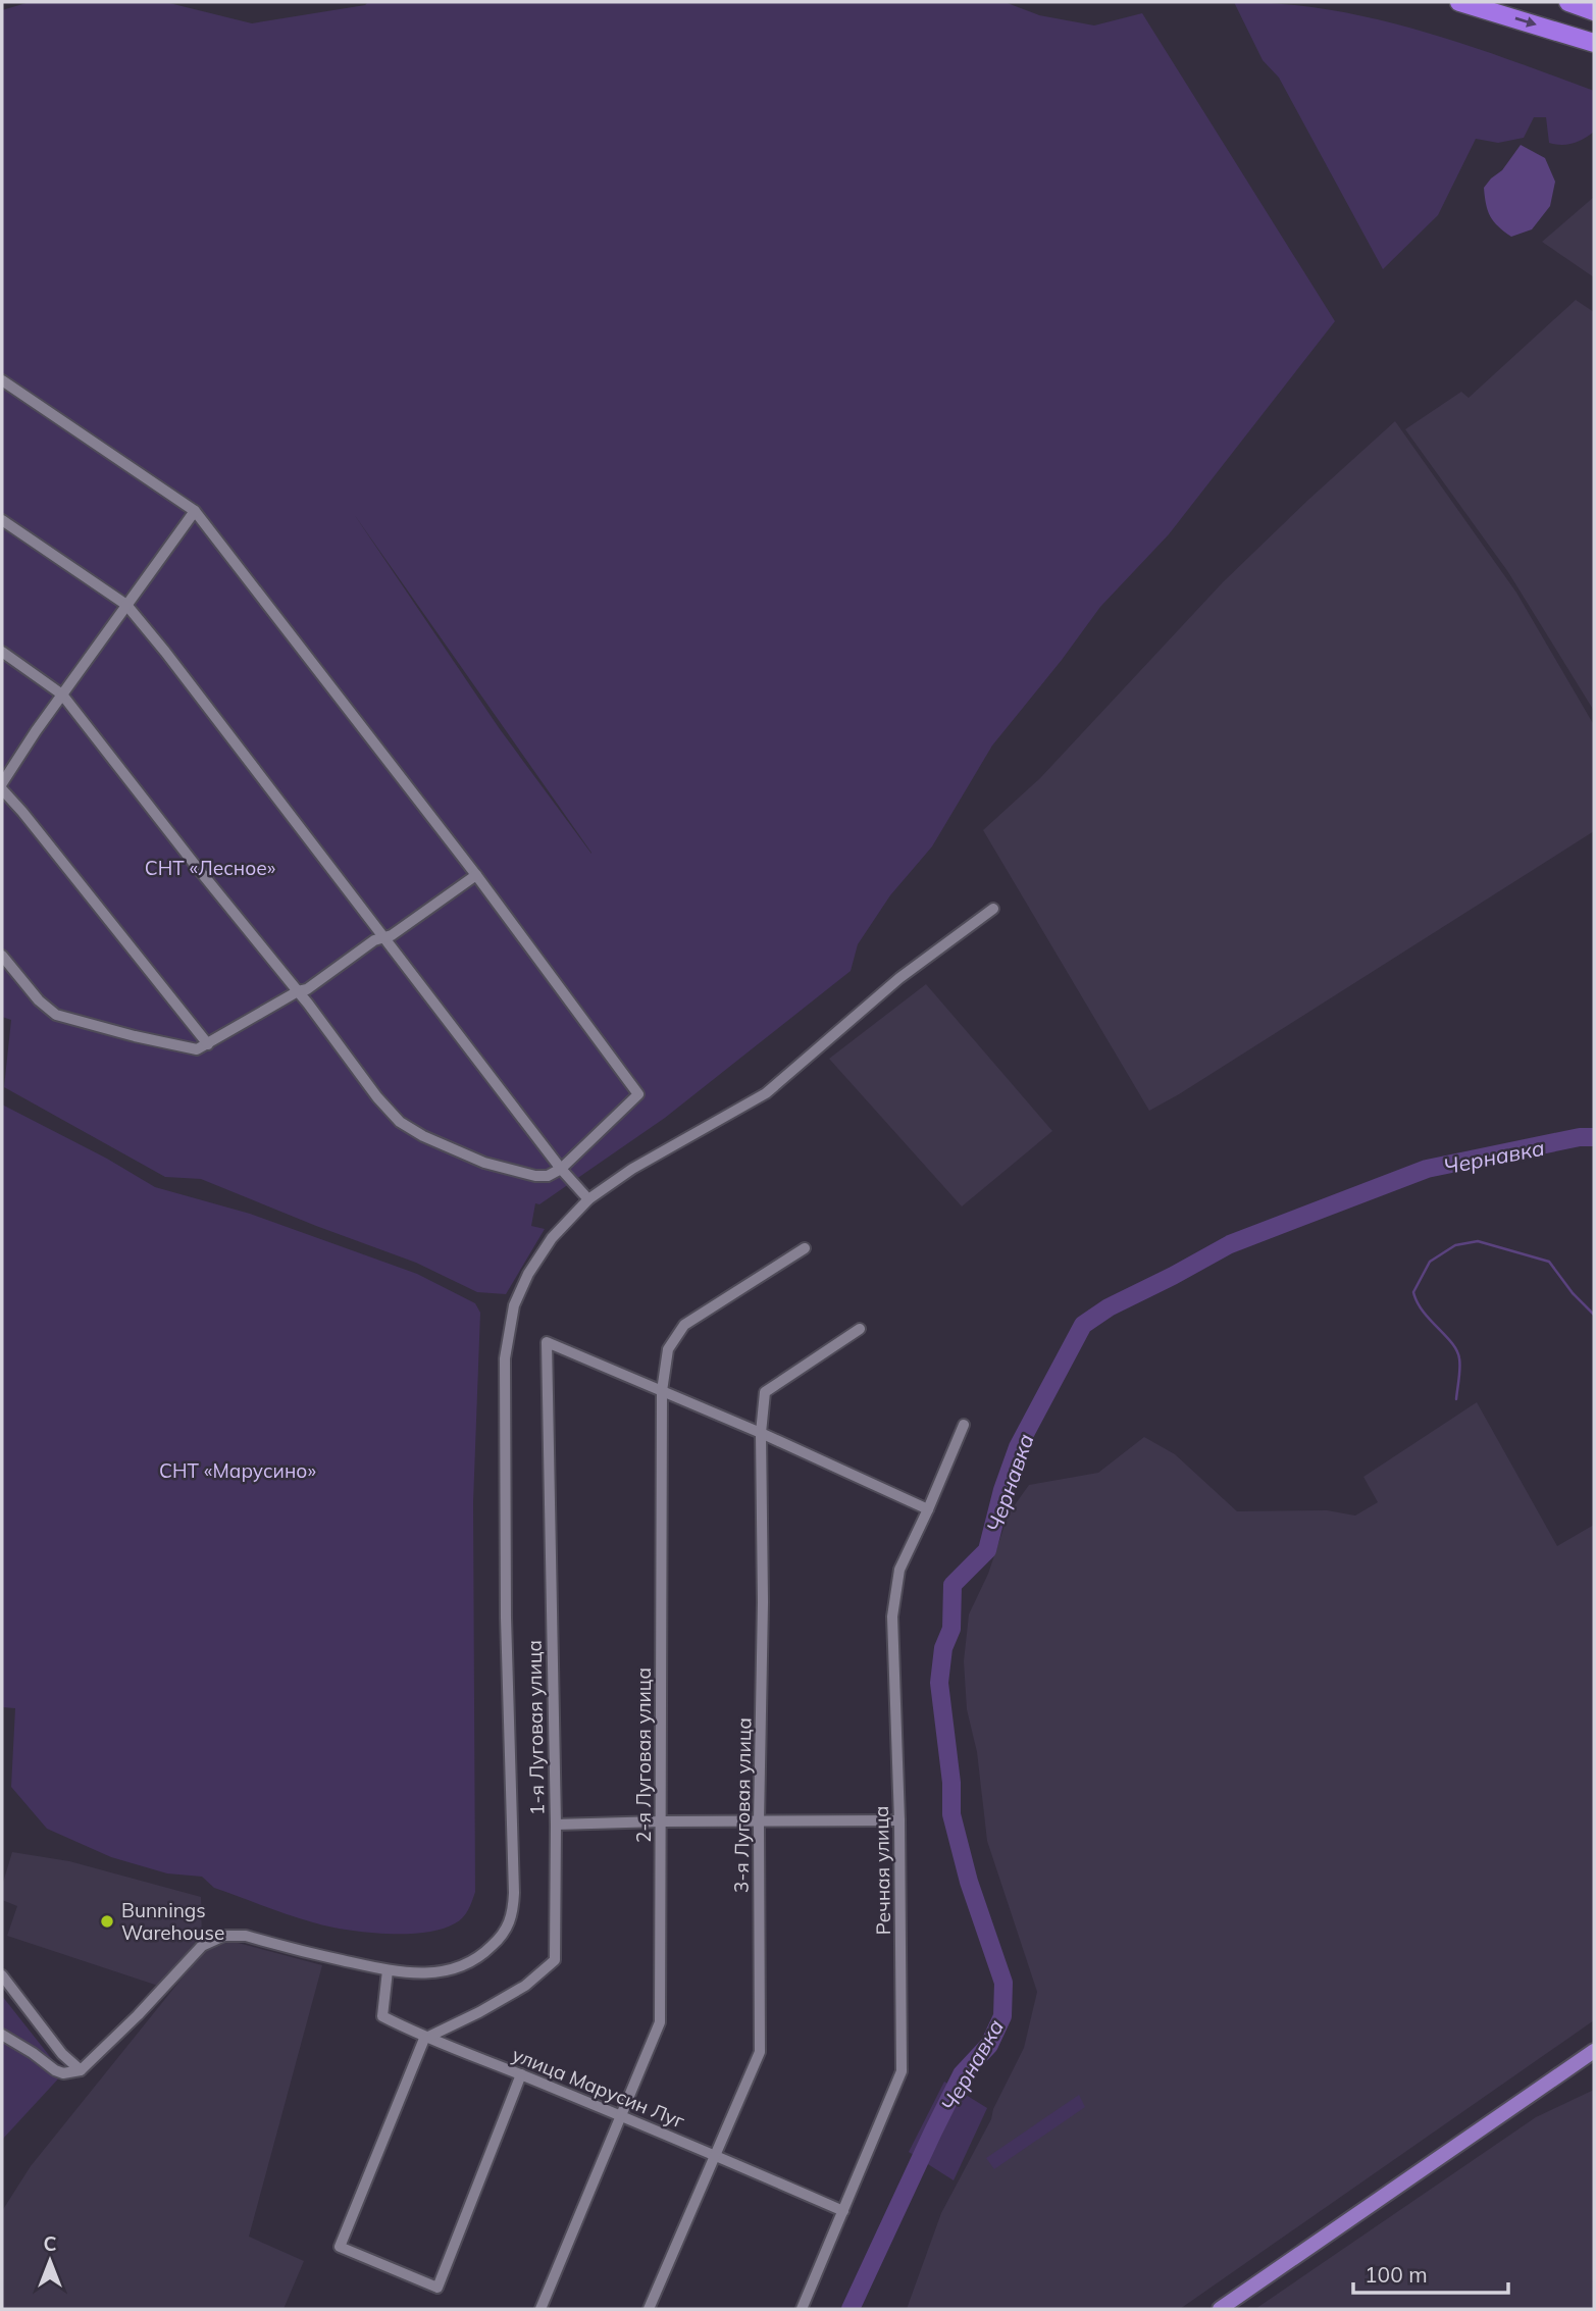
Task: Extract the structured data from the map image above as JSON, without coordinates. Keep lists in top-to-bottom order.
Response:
{
  "streets": {
    "street": [
      "1-я Луговая улица",
      "2-я Луговая улица",
      "3-я Луговая улица",
      "Речная улица",
      "улица Марусин Луг"
    ]
  },
  "crossings": [
    ["1-я Луговая улица", "2-я Луговая улица"],
    ["1-я Луговая улица", "улица Марусин Луг"],
    ["2-я Луговая улица", "улица Марусин Луг"],
    ["3-я Луговая улица", "улица Марусин Луг"],
    ["Речная улица", "улица Марусин Луг"]
  ],
  "water": ["Чернавка"],
  "parks": ["СНТ «Лесное»", "СНТ «Марусино»"],
  "places": ["Bunnings Warehouse"],
  "scale_bar": "100 m",
  "north": "top"
}
